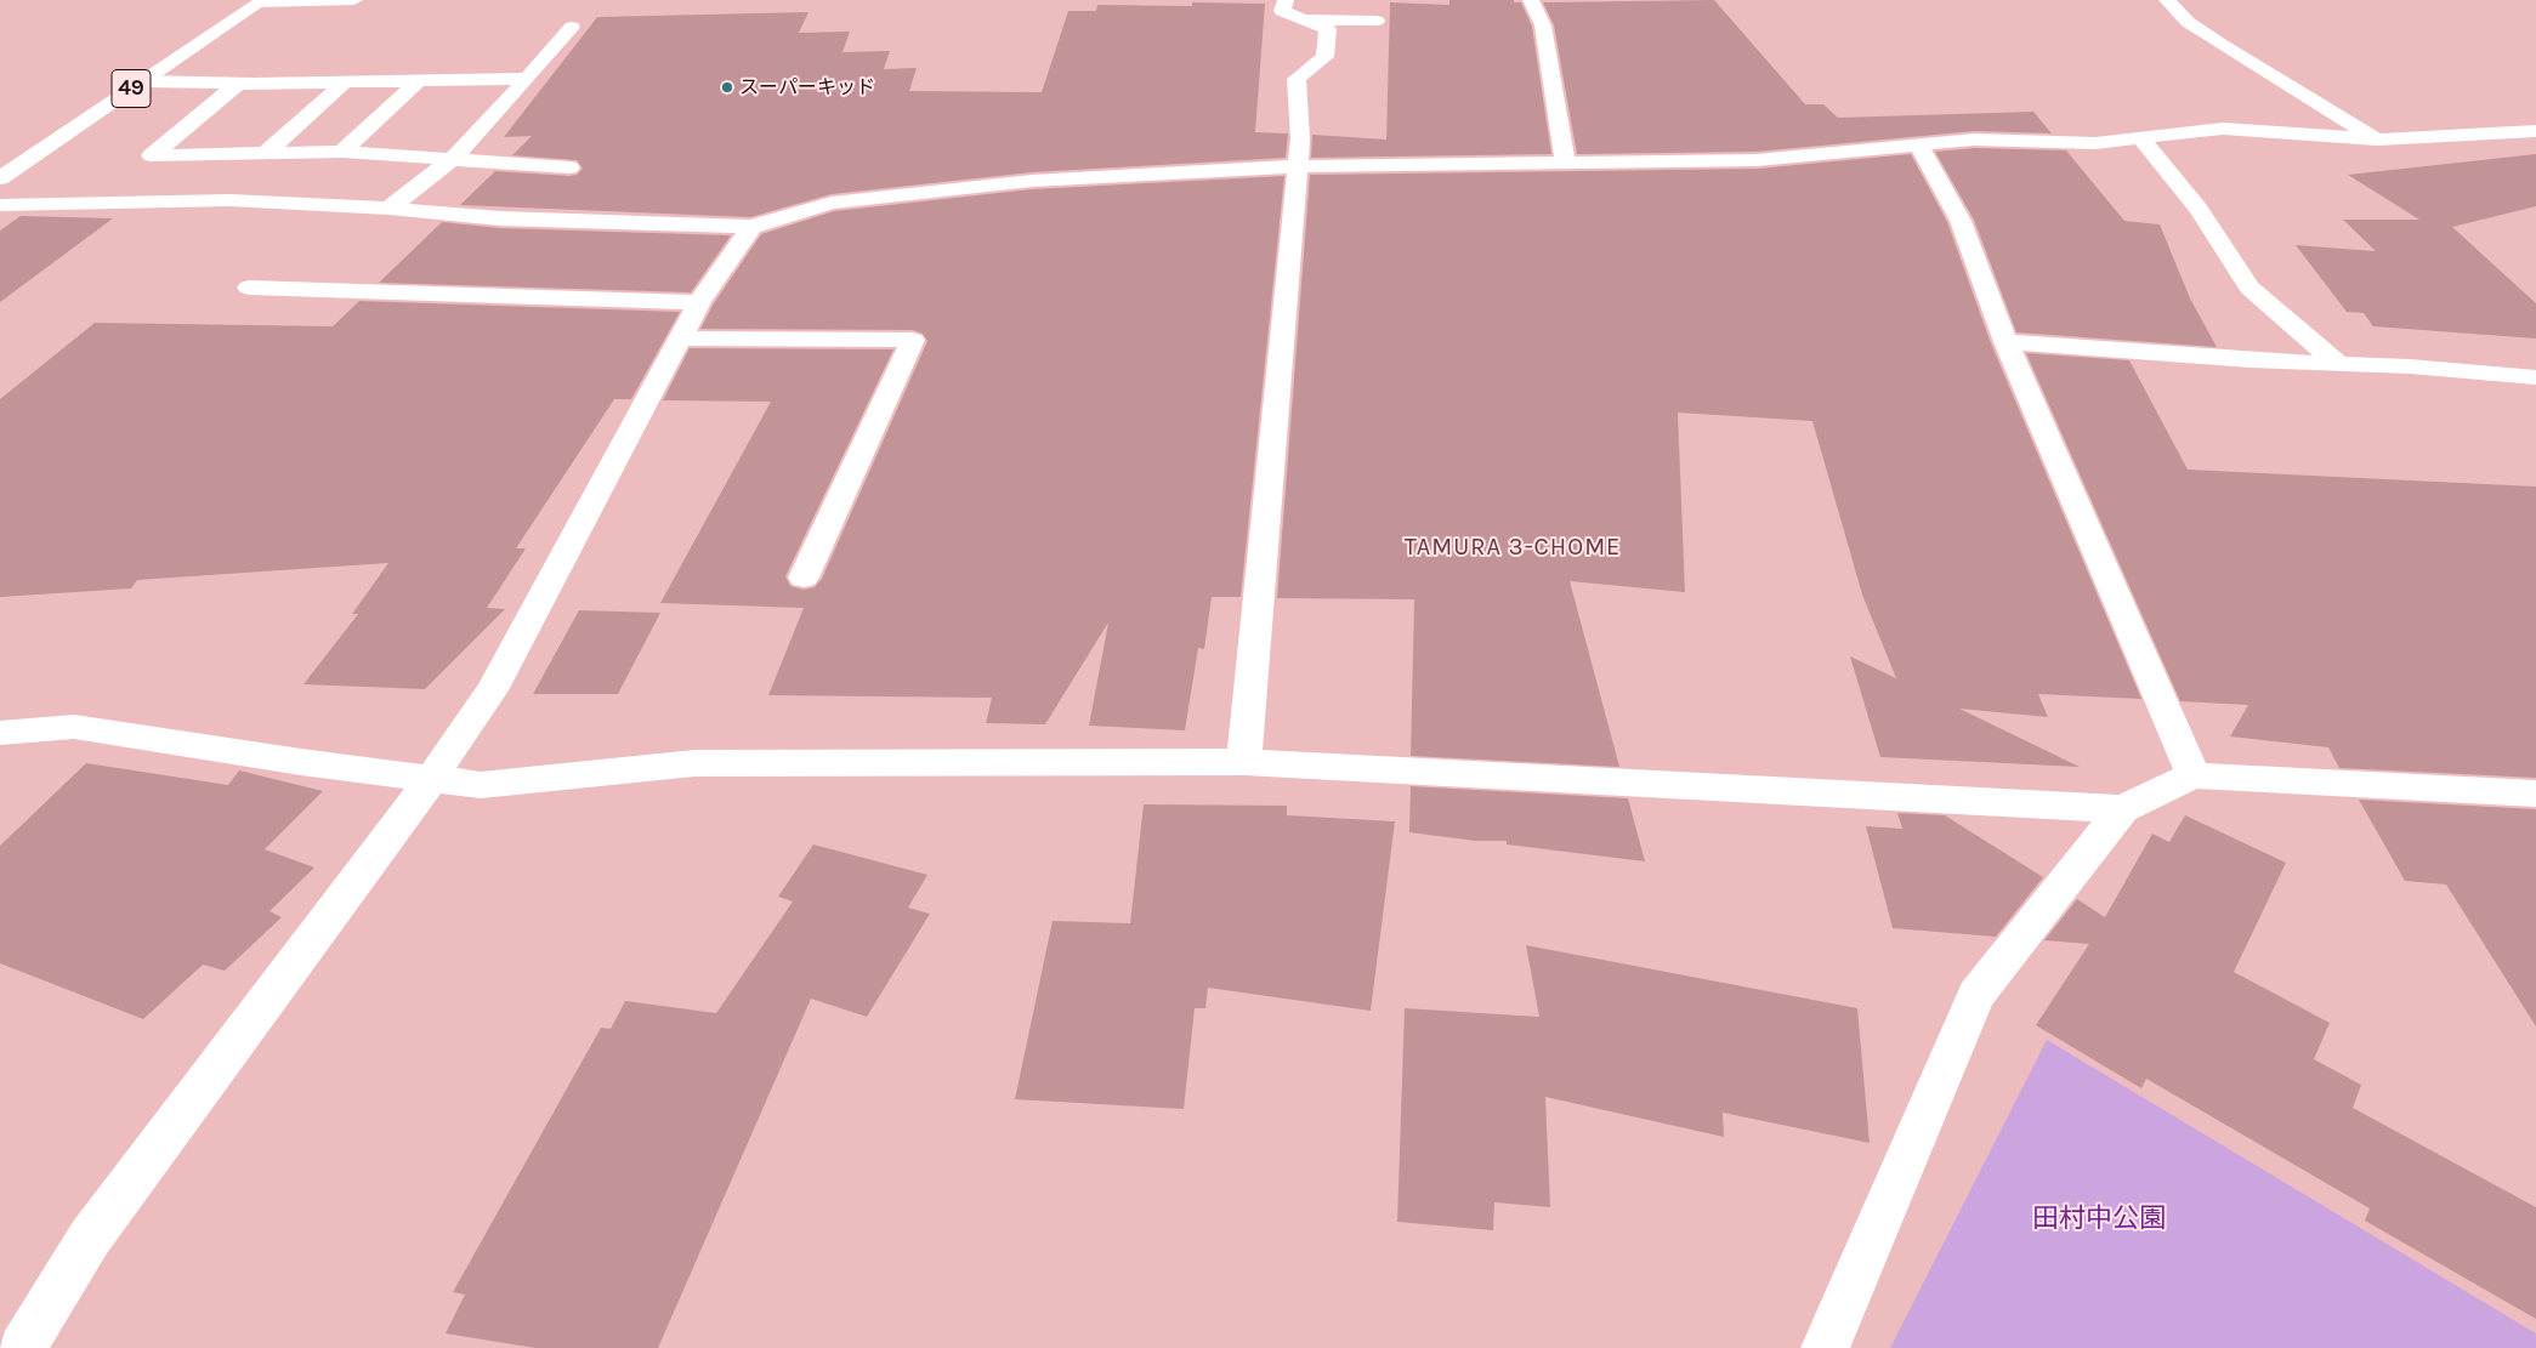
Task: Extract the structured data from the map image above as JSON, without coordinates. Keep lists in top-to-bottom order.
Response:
{
  "streets": {
    "street": ["49"]
  },
  "districts": ["TAMURA 3-CHOME"],
  "parks": ["田村中公園"],
  "places": ["スーパーキッド"]
}
